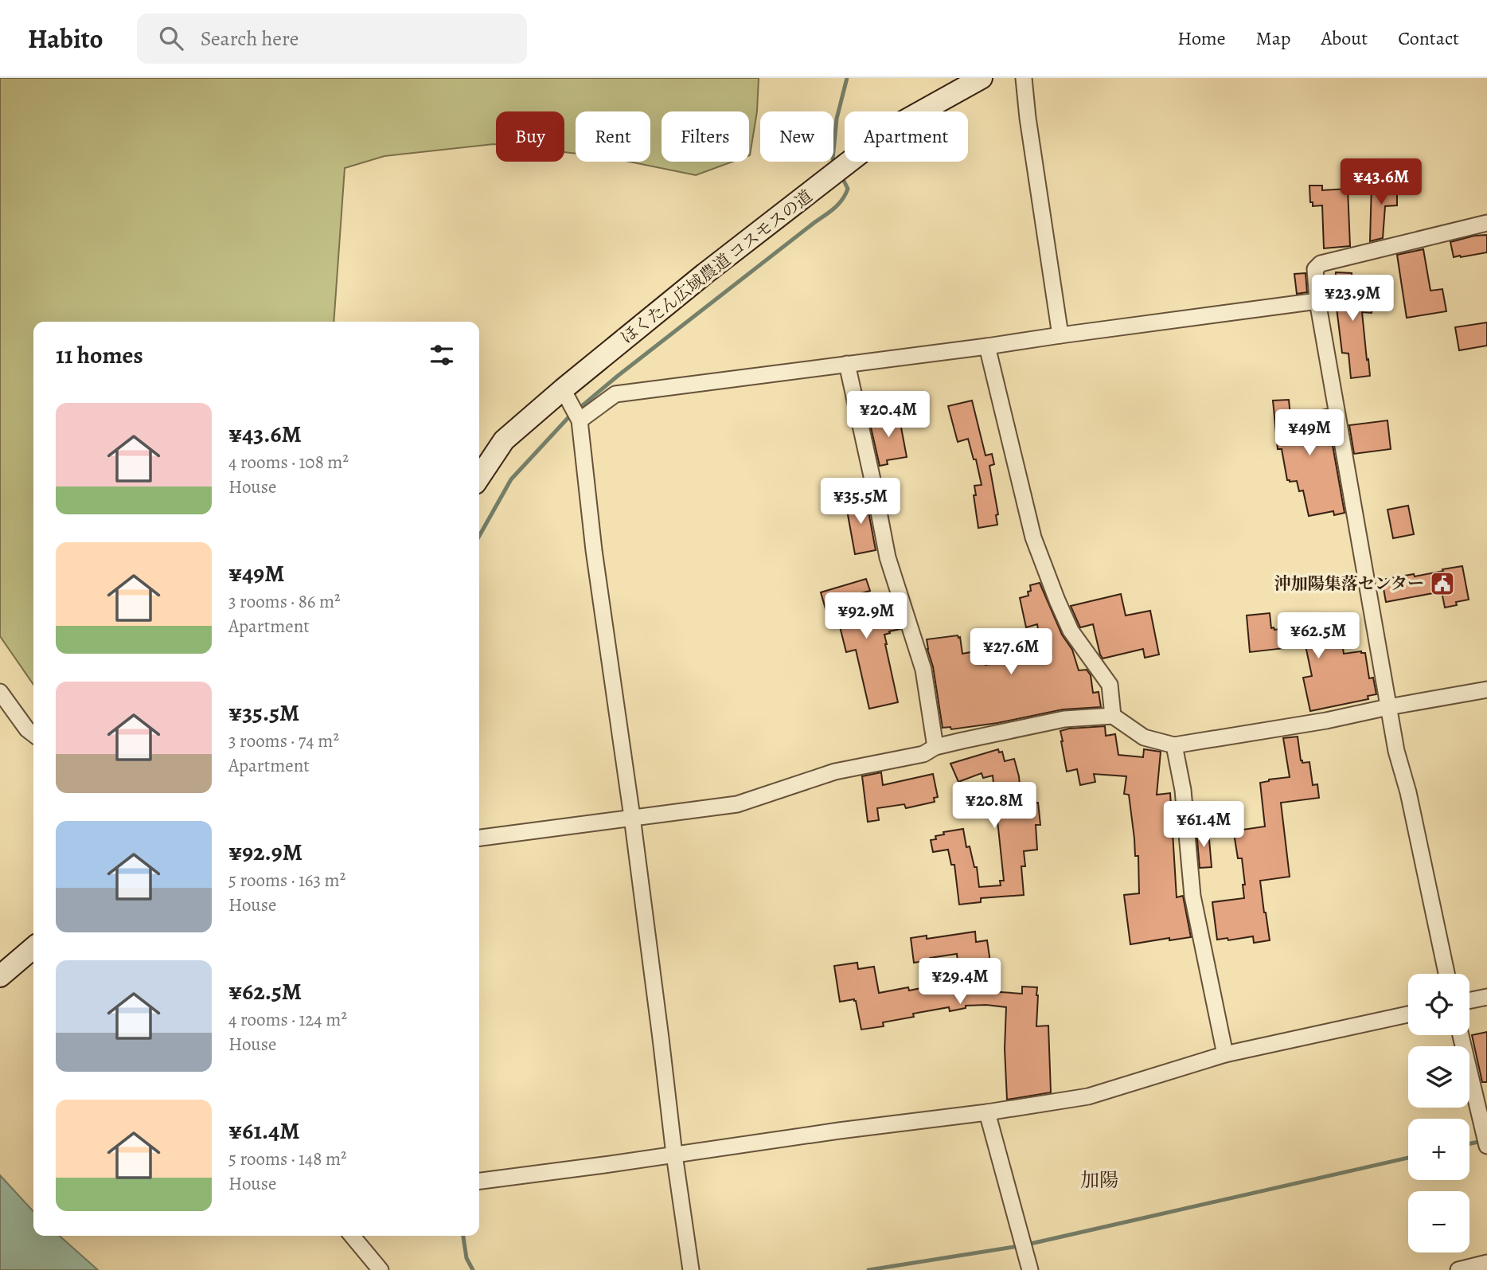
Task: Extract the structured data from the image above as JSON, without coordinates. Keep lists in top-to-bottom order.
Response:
{
  "streets": {
    "street": ["ほくたん広域農道 コスモスの道"]
  },
  "districts": ["加陽"],
  "places": {
    "public building": ["沖加陽集落センター"]
  },
  "page": {
    "header": "Habito",
    "search": "Search here",
    "nav": [
      "Home",
      "Map",
      "About",
      "Contact"
    ],
    "chip": [
      "Buy",
      "Rent",
      "Filters",
      "New",
      "Apartment"
    ],
    "price": [
      "¥43.6M",
      "¥23.9M",
      "¥20.4M",
      "¥49M",
      "¥35.5M",
      "¥92.9M",
      "¥62.5M",
      "¥27.6M",
      "¥20.8M",
      "¥61.4M",
      "¥29.4M"
    ],
    "heading": "11 homes",
    "list": [
      {
        "name": "¥43.6M",
        "note": "4 rooms · 108 m² · House"
      },
      {
        "name": "¥49M",
        "note": "3 rooms · 86 m² · Apartment"
      },
      {
        "name": "¥35.5M",
        "note": "3 rooms · 74 m² · Apartment"
      },
      {
        "name": "¥92.9M",
        "note": "5 rooms · 163 m² · House"
      },
      {
        "name": "¥62.5M",
        "note": "4 rooms · 124 m² · House"
      },
      {
        "name": "¥61.4M",
        "note": "5 rooms · 148 m² · House"
      }
    ],
    "map_buttons": ["+", "−"]
  }
}
